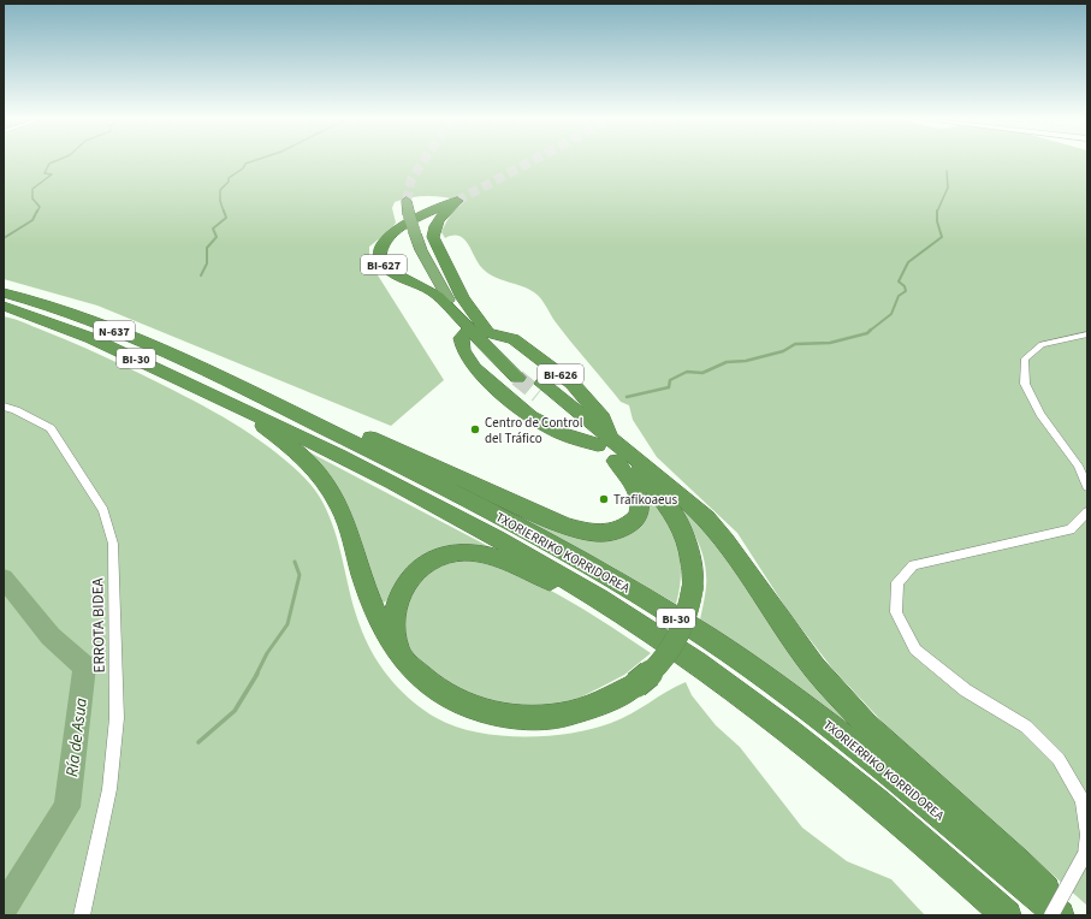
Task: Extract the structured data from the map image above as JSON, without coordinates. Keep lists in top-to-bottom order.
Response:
{
  "streets": {
    "highway": [
      "BI-627",
      "N-637",
      "BI-30",
      "BI-626",
      "TXORIERRIKO KORRIDOREA"
    ],
    "street": ["ERROTA BIDEA"]
  },
  "crossings": [
    ["BI-627", "BI-626"]
  ],
  "water": ["Ría de Asua"],
  "places": ["Centro de Control del Tráfico", "Trafikoaeus"]
}
